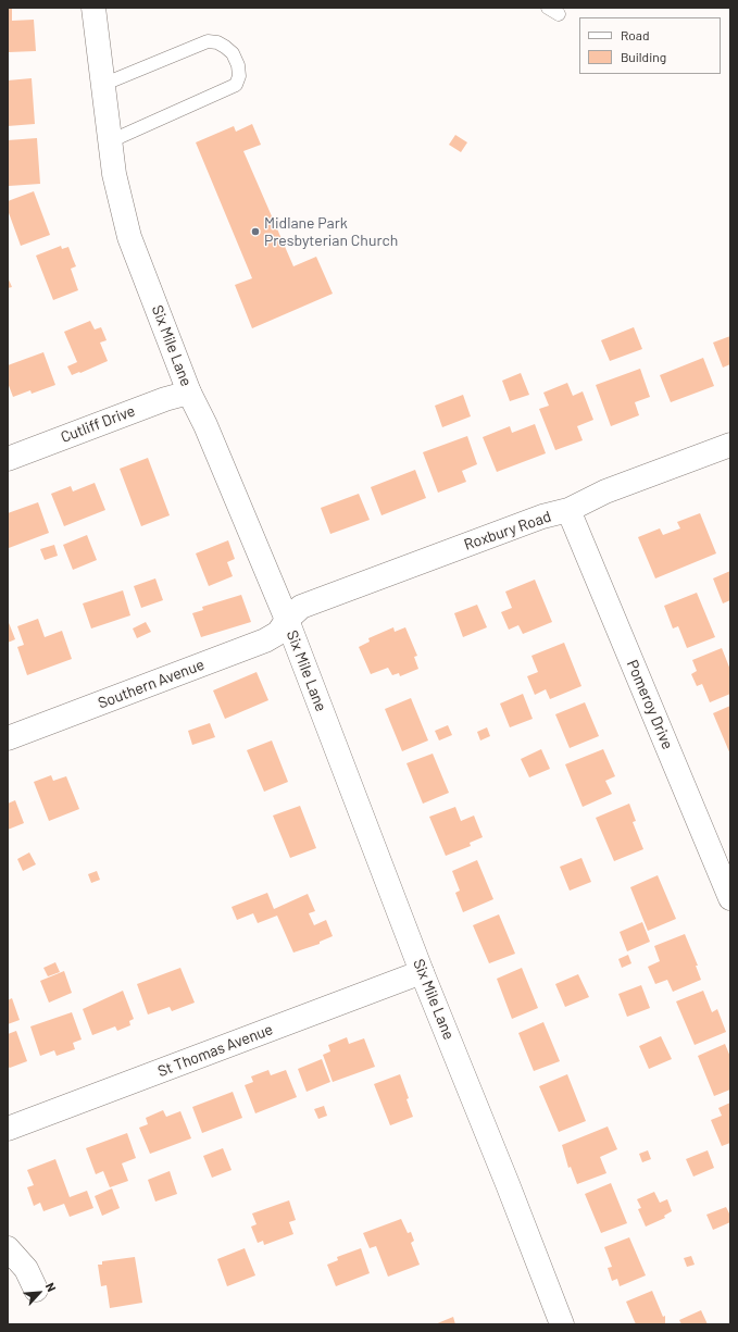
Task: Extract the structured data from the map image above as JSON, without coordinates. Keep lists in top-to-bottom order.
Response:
{
  "streets": {
    "street": [
      "Six Mile Lane",
      "Cutliff Drive",
      "Roxbury Road",
      "Southern Avenue",
      "Pomeroy Drive",
      "St Thomas Avenue"
    ]
  },
  "crossings": [
    ["Six Mile Lane", "Cutliff Drive"],
    ["Six Mile Lane", "Roxbury Road"],
    ["Six Mile Lane", "Southern Avenue"],
    ["Six Mile Lane", "St Thomas Avenue"],
    ["Roxbury Road", "Southern Avenue"],
    ["Roxbury Road", "Pomeroy Drive"]
  ],
  "places": ["Midlane Park Presbyterian Church"],
  "legend": ["Road", "Building"],
  "north": "top right"
}
